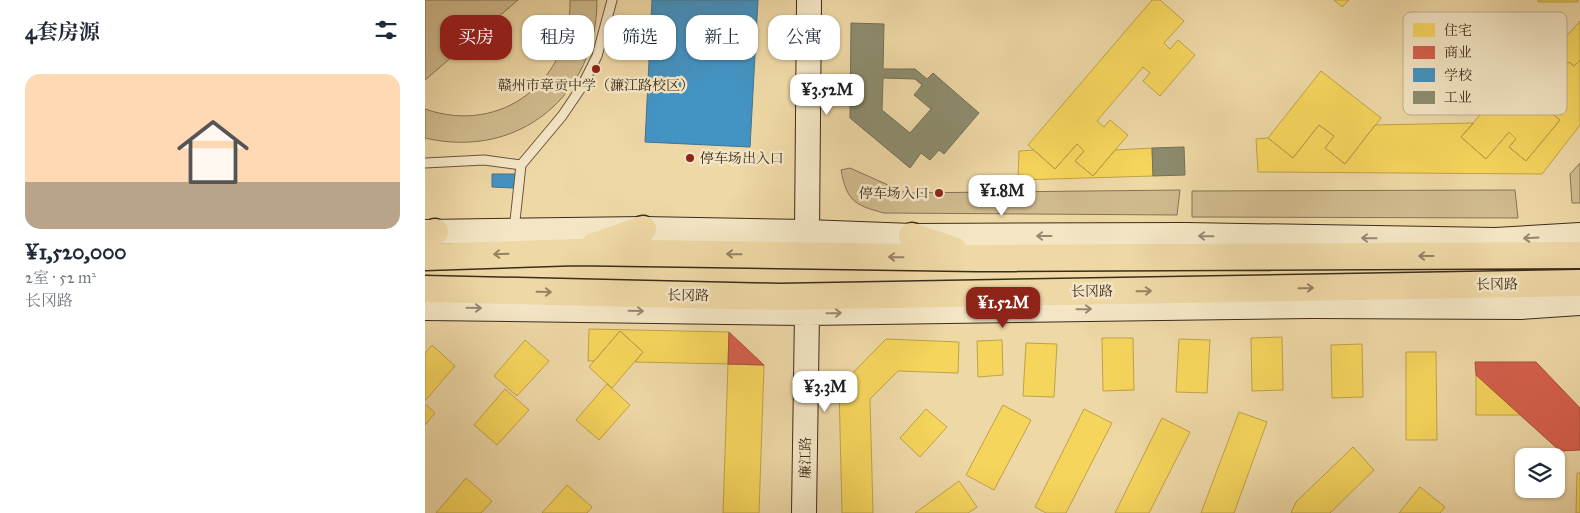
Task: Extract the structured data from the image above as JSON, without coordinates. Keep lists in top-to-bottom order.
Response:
{
  "streets": {
    "main road": ["长冈路"],
    "street": ["廉江路"]
  },
  "places": ["赣州市章贡中学（濂江路校区）", "停车场出入口", "停车场入口"],
  "legend": [
    "住宅",
    "商业",
    "学校",
    "工业"
  ],
  "page": {
    "heading": "4套房源",
    "chip": [
      "买房",
      "租房",
      "筛选",
      "新上",
      "公寓"
    ],
    "list": [
      {
        "name": "¥1,520,000",
        "note": "2室 · 52 m² · 长冈路"
      }
    ],
    "price": [
      "¥3.52M",
      "¥1.8M",
      "¥1.52M",
      "¥3.3M"
    ]
  }
}
